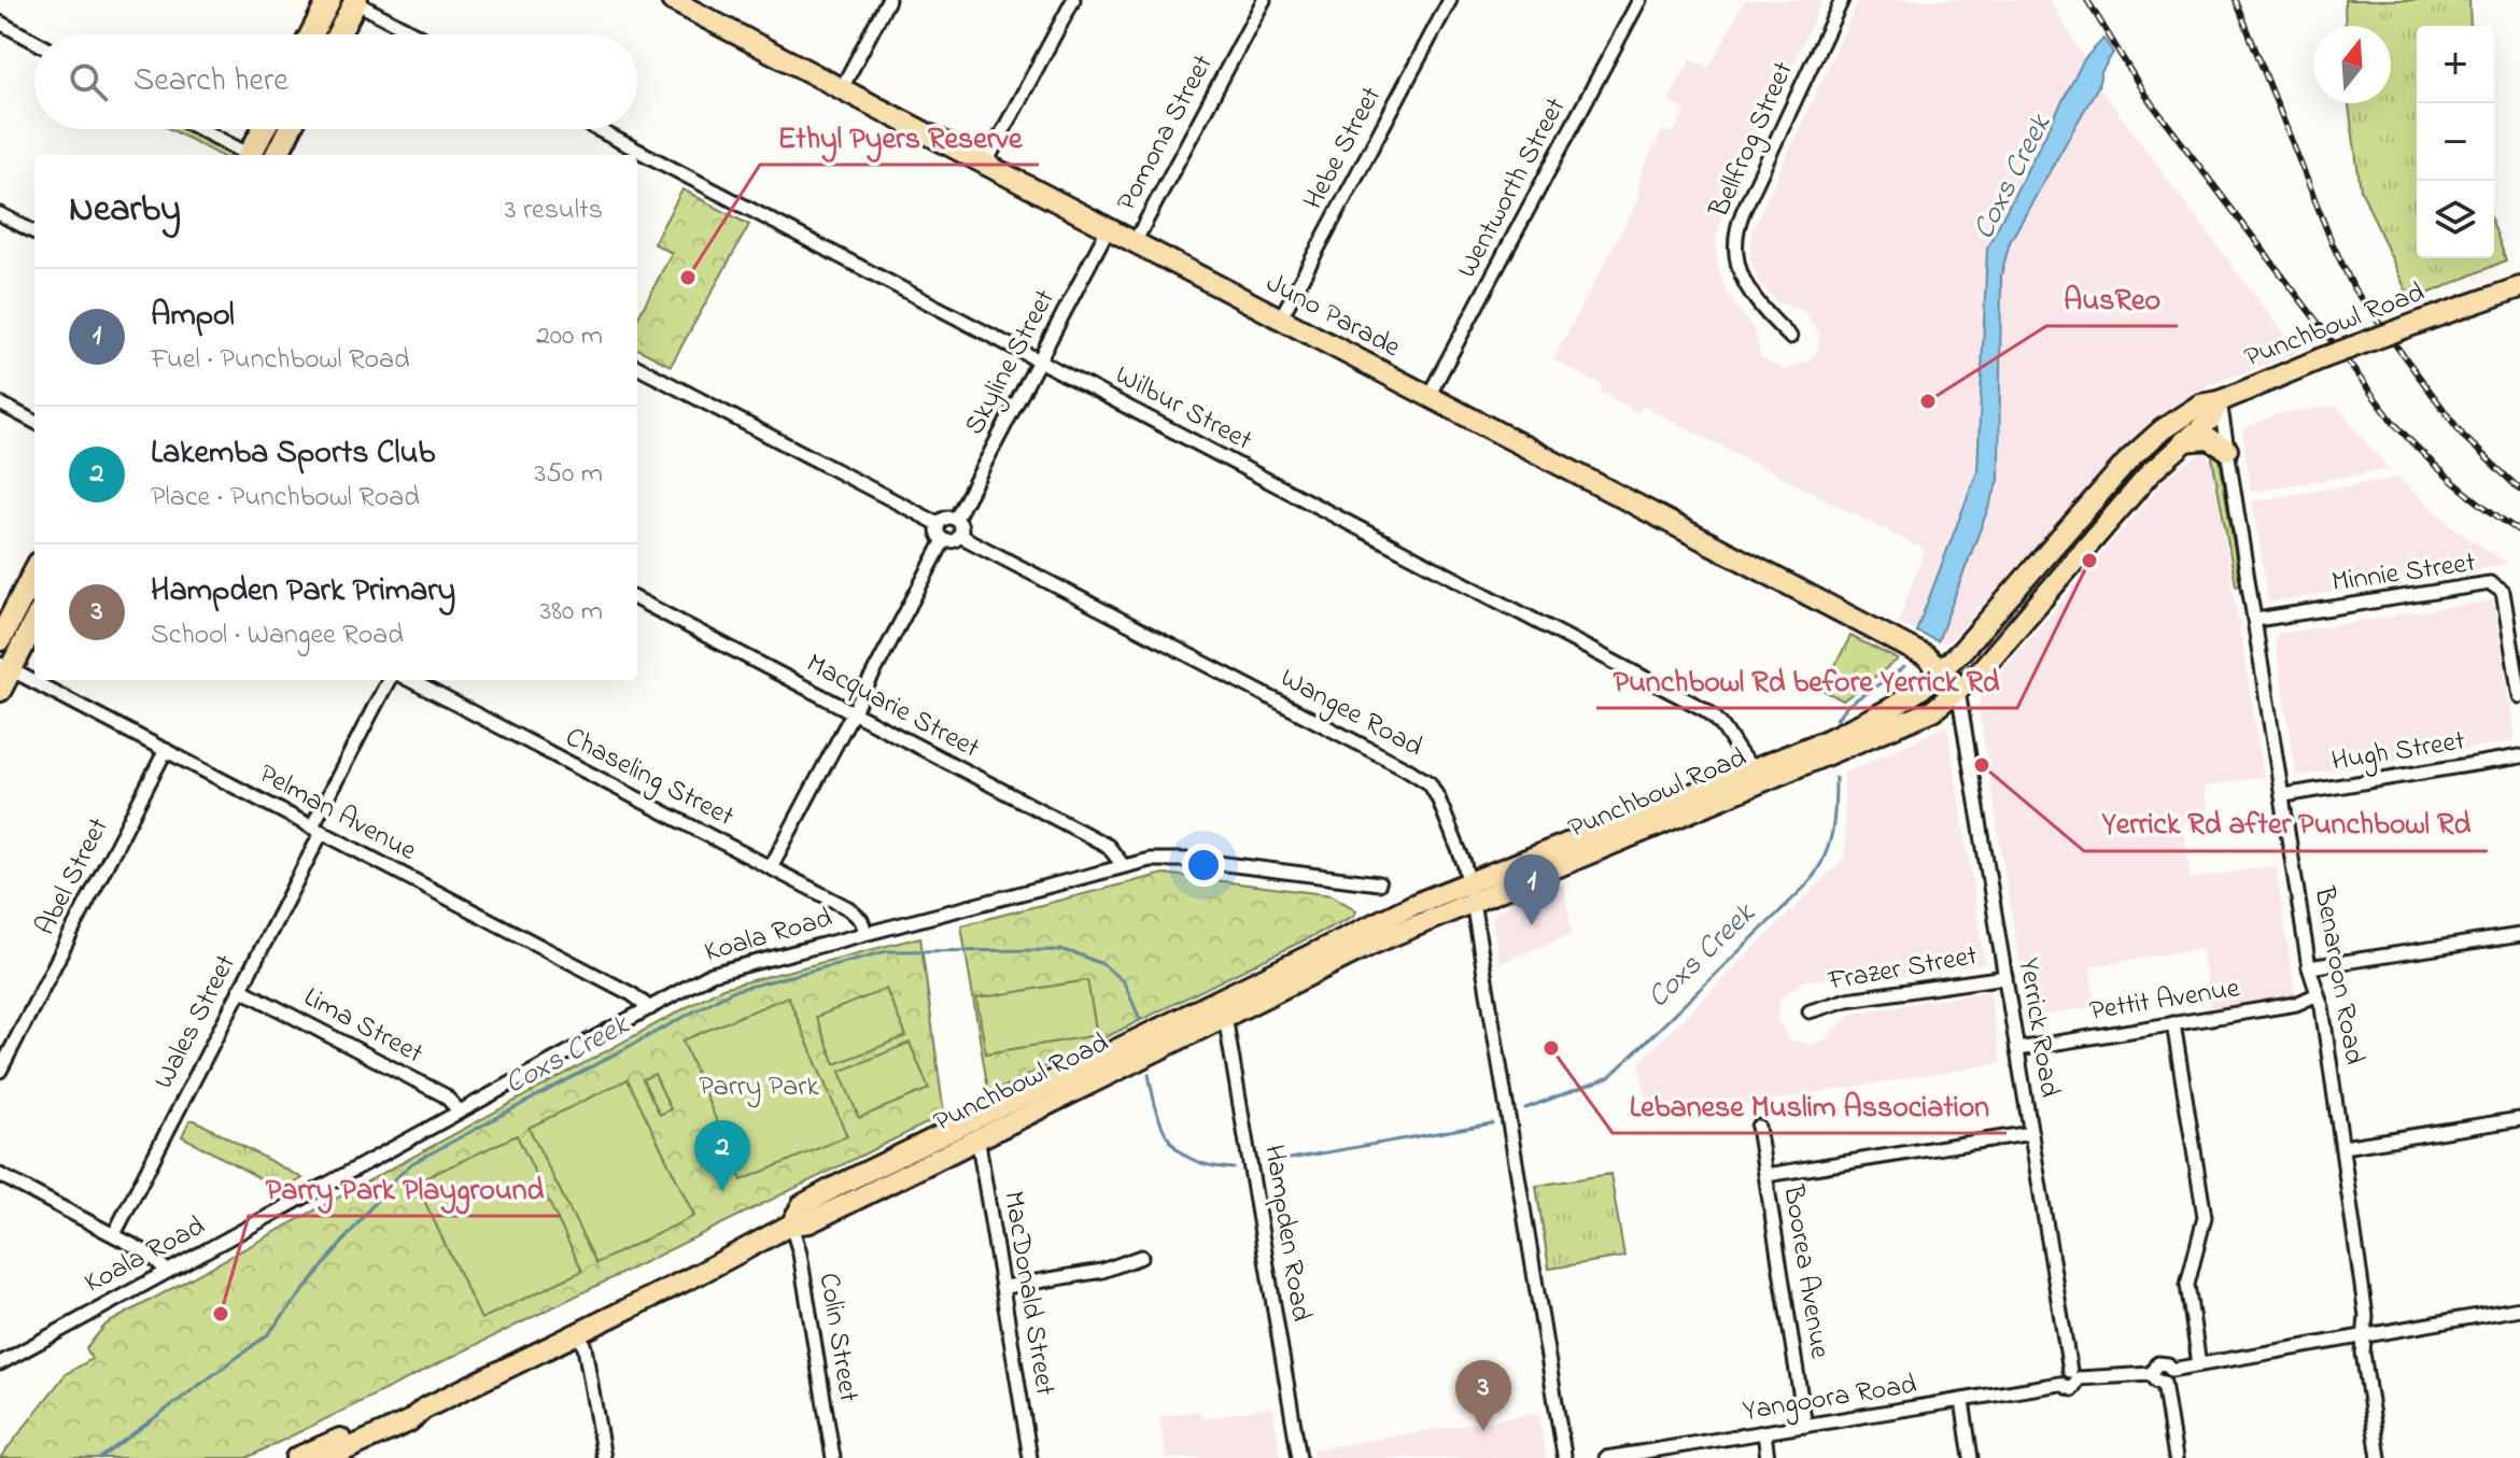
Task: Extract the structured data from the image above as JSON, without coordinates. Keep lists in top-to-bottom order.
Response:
{
  "streets": {
    "main road": ["Juno Parade", "Punchbowl Road"],
    "street": [
      "Pomona Street",
      "Bellfrog Street",
      "Hebe Street",
      "Wentworth Street",
      "Skyline Street",
      "Wilbur Street",
      "Minnie Street",
      "Macquarie Street",
      "Wangee Road",
      "Hugh Street",
      "Chaseling Street",
      "Pelman Avenue",
      "Abel Street",
      "Koala Road",
      "Frazer Street",
      "Benaroon Road",
      "Pettit Avenue",
      "Wales Street",
      "Lima Street",
      "Yerrick Road",
      "Hampden Road",
      "Boorea Avenue",
      "MacDonald Street",
      "Colin Street",
      "Yangoora Road"
    ]
  },
  "crossings": [
    ["Pomona Street", "Juno Parade"],
    ["Hebe Street", "Juno Parade"],
    ["Wentworth Street", "Juno Parade"],
    ["Juno Parade", "Punchbowl Road"],
    ["Juno Parade", "Skyline Street"],
    ["Juno Parade", "Yerrick Road"],
    ["Punchbowl Road", "Wilbur Street"],
    ["Punchbowl Road", "Wangee Road"],
    ["Punchbowl Road", "Benaroon Road"],
    ["Punchbowl Road", "Yerrick Road"],
    ["Punchbowl Road", "Hampden Road"],
    ["Punchbowl Road", "MacDonald Street"],
    ["Punchbowl Road", "Colin Street"],
    ["Skyline Street", "Wilbur Street"],
    ["Skyline Street", "Wangee Road"],
    ["Minnie Street", "Benaroon Road"],
    ["Macquarie Street", "Koala Road"],
    ["Hugh Street", "Benaroon Road"],
    ["Chaseling Street", "Koala Road"],
    ["Pelman Avenue", "Abel Street"],
    ["Pelman Avenue", "Koala Road"],
    ["Pelman Avenue", "Wales Street"],
    ["Koala Road", "Lima Street"],
    ["Frazer Street", "Yerrick Road"],
    ["Benaroon Road", "Pettit Avenue"],
    ["Pettit Avenue", "Yerrick Road"],
    ["Wales Street", "Lima Street"],
    ["Yerrick Road", "Yangoora Road"],
    ["Boorea Avenue", "Yangoora Road"]
  ],
  "water": ["Coxs Creek"],
  "parks": ["Parry Park"],
  "places": [
    "Ethyl Pyers Reserve",
    "AusReo",
    "Punchbowl Rd before Yerrick Rd",
    "Yerrick Rd after Punchbowl Rd",
    "Lebanese Muslim Association",
    "Parry Park Playground"
  ],
  "north": "top",
  "page": {
    "map_buttons": ["+", "−"],
    "search": "Search here",
    "heading": ["Nearby", "3 results"],
    "list": [
      {
        "mark": "1",
        "name": "Ampol",
        "note": "Fuel · Punchbowl Road",
        "value": "200 m"
      },
      {
        "mark": "2",
        "name": "Lakemba Sports Club",
        "note": "Place · Punchbowl Road",
        "value": "350 m"
      },
      {
        "mark": "3",
        "name": "Hampden Park Primary",
        "note": "School · Wangee Road",
        "value": "380 m"
      }
    ],
    "pins": ["1", "2", "3"]
  }
}
